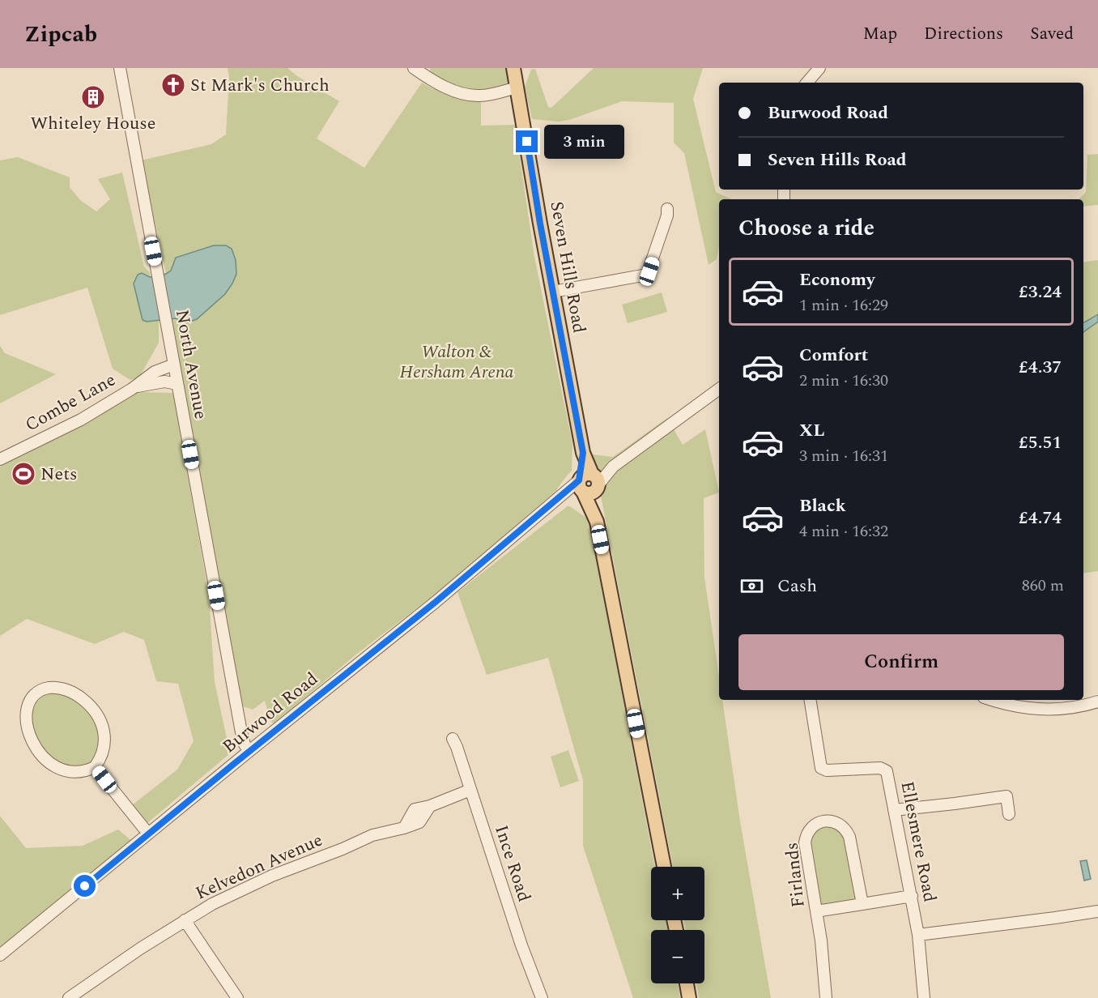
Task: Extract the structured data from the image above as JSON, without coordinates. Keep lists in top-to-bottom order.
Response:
{
  "streets": {
    "main road": ["Seven Hills Road"],
    "street": [
      "North Avenue",
      "Combe Lane",
      "Burwood Road",
      "Ellesmere Road",
      "Ince Road",
      "Kelvedon Avenue",
      "Firlands"
    ]
  },
  "crossings": [
    ["Seven Hills Road", "Burwood Road"],
    ["North Avenue", "Combe Lane"],
    ["North Avenue", "Burwood Road"],
    ["Ince Road", "Kelvedon Avenue"]
  ],
  "parks": ["Walton & Hersham Arena"],
  "places": {
    "church": ["St Mark's Church"],
    "building": ["Whiteley House"],
    "sports": ["Nets"]
  },
  "page": {
    "header": "Zipcab",
    "nav": ["Map", "Directions", "Saved"],
    "banner": ["Burwood Road", "Seven Hills Road"],
    "bubble": "3 min",
    "heading": "Choose a ride",
    "list": [
      {
        "name": "Economy",
        "note": "1 min · 16:29",
        "value": "£3.24"
      },
      {
        "name": "Comfort",
        "note": "2 min · 16:30",
        "value": "£4.37"
      },
      {
        "name": "XL",
        "note": "3 min · 16:31",
        "value": "£5.51"
      },
      {
        "name": "Black",
        "note": "4 min · 16:32",
        "value": "£4.74"
      }
    ],
    "pay": ["Cash", "860 m"],
    "buttons": "Confirm",
    "map_buttons": ["+", "−"]
  }
}
